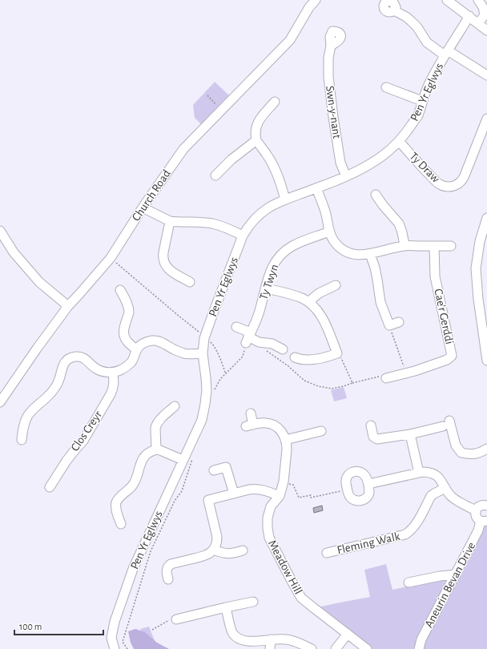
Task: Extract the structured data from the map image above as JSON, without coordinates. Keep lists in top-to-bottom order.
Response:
{
  "streets": {
    "street": [
      "Pen Yr Eglwys",
      "Swn-y-nant",
      "Ty Draw",
      "Church Road",
      "Ty Twyn",
      "Cae'r Gerddi",
      "Clos Creyr",
      "Fleming Walk",
      "Meadow Hill",
      "Aneurin Bevan Drive"
    ]
  },
  "crossings": [
    ["Pen Yr Eglwys", "Swn-y-nant"],
    ["Pen Yr Eglwys", "Ty Draw"]
  ],
  "scale_bar": "100 m"
}
